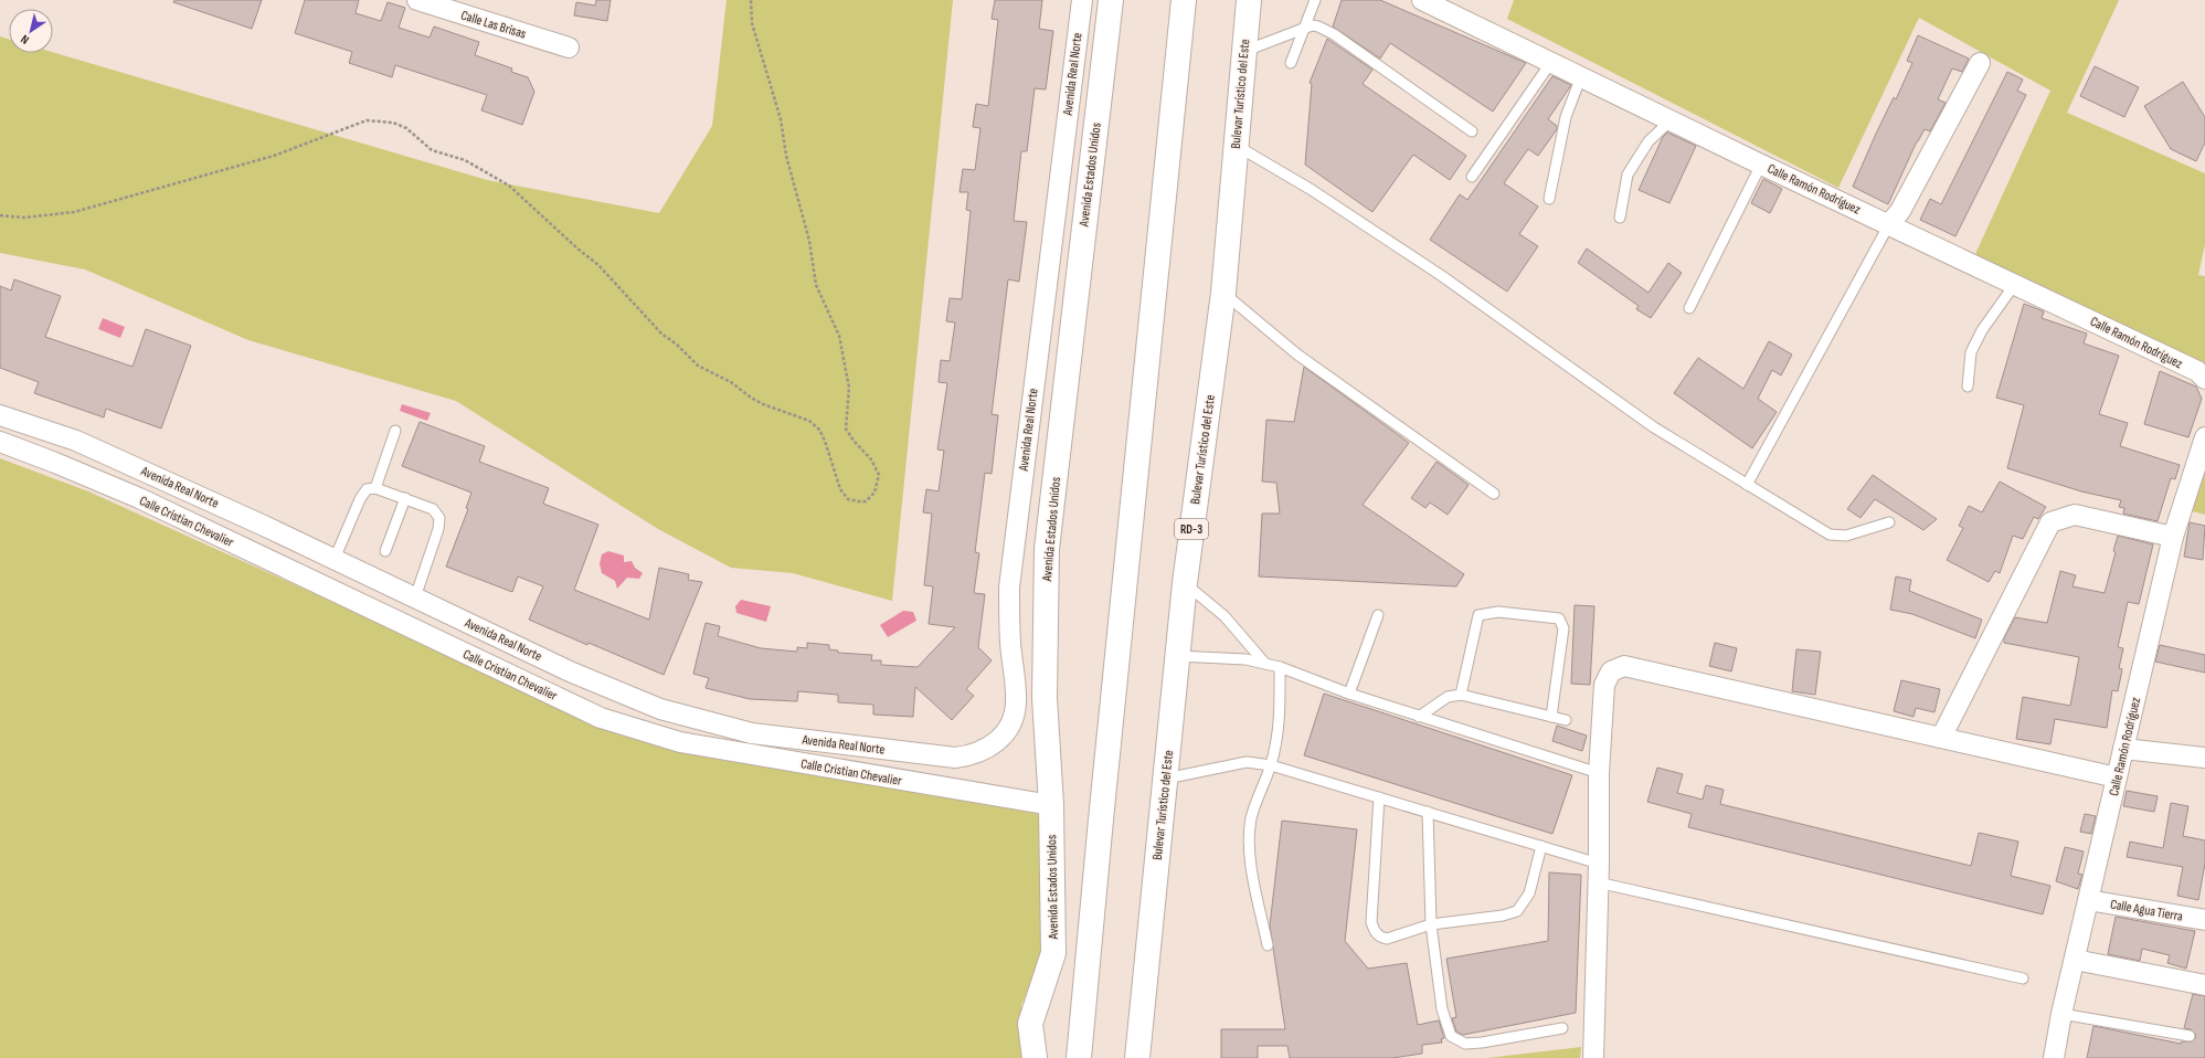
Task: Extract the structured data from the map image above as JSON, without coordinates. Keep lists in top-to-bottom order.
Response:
{
  "streets": {
    "main road": ["Bulevar Turístico del Este", "Avenida Estados Unidos", "RD-3"],
    "street": [
      "Calle Las Brisas",
      "Avenida Real Norte",
      "Calle Ramón Rodríguez",
      "Calle Cristian Chevalier",
      "Calle Agua Tierra"
    ]
  },
  "crossings": [
    ["Avenida Estados Unidos", "Calle Cristian Chevalier"],
    ["Calle Ramón Rodríguez", "Calle Agua Tierra"]
  ],
  "north": "bottom left"
}
